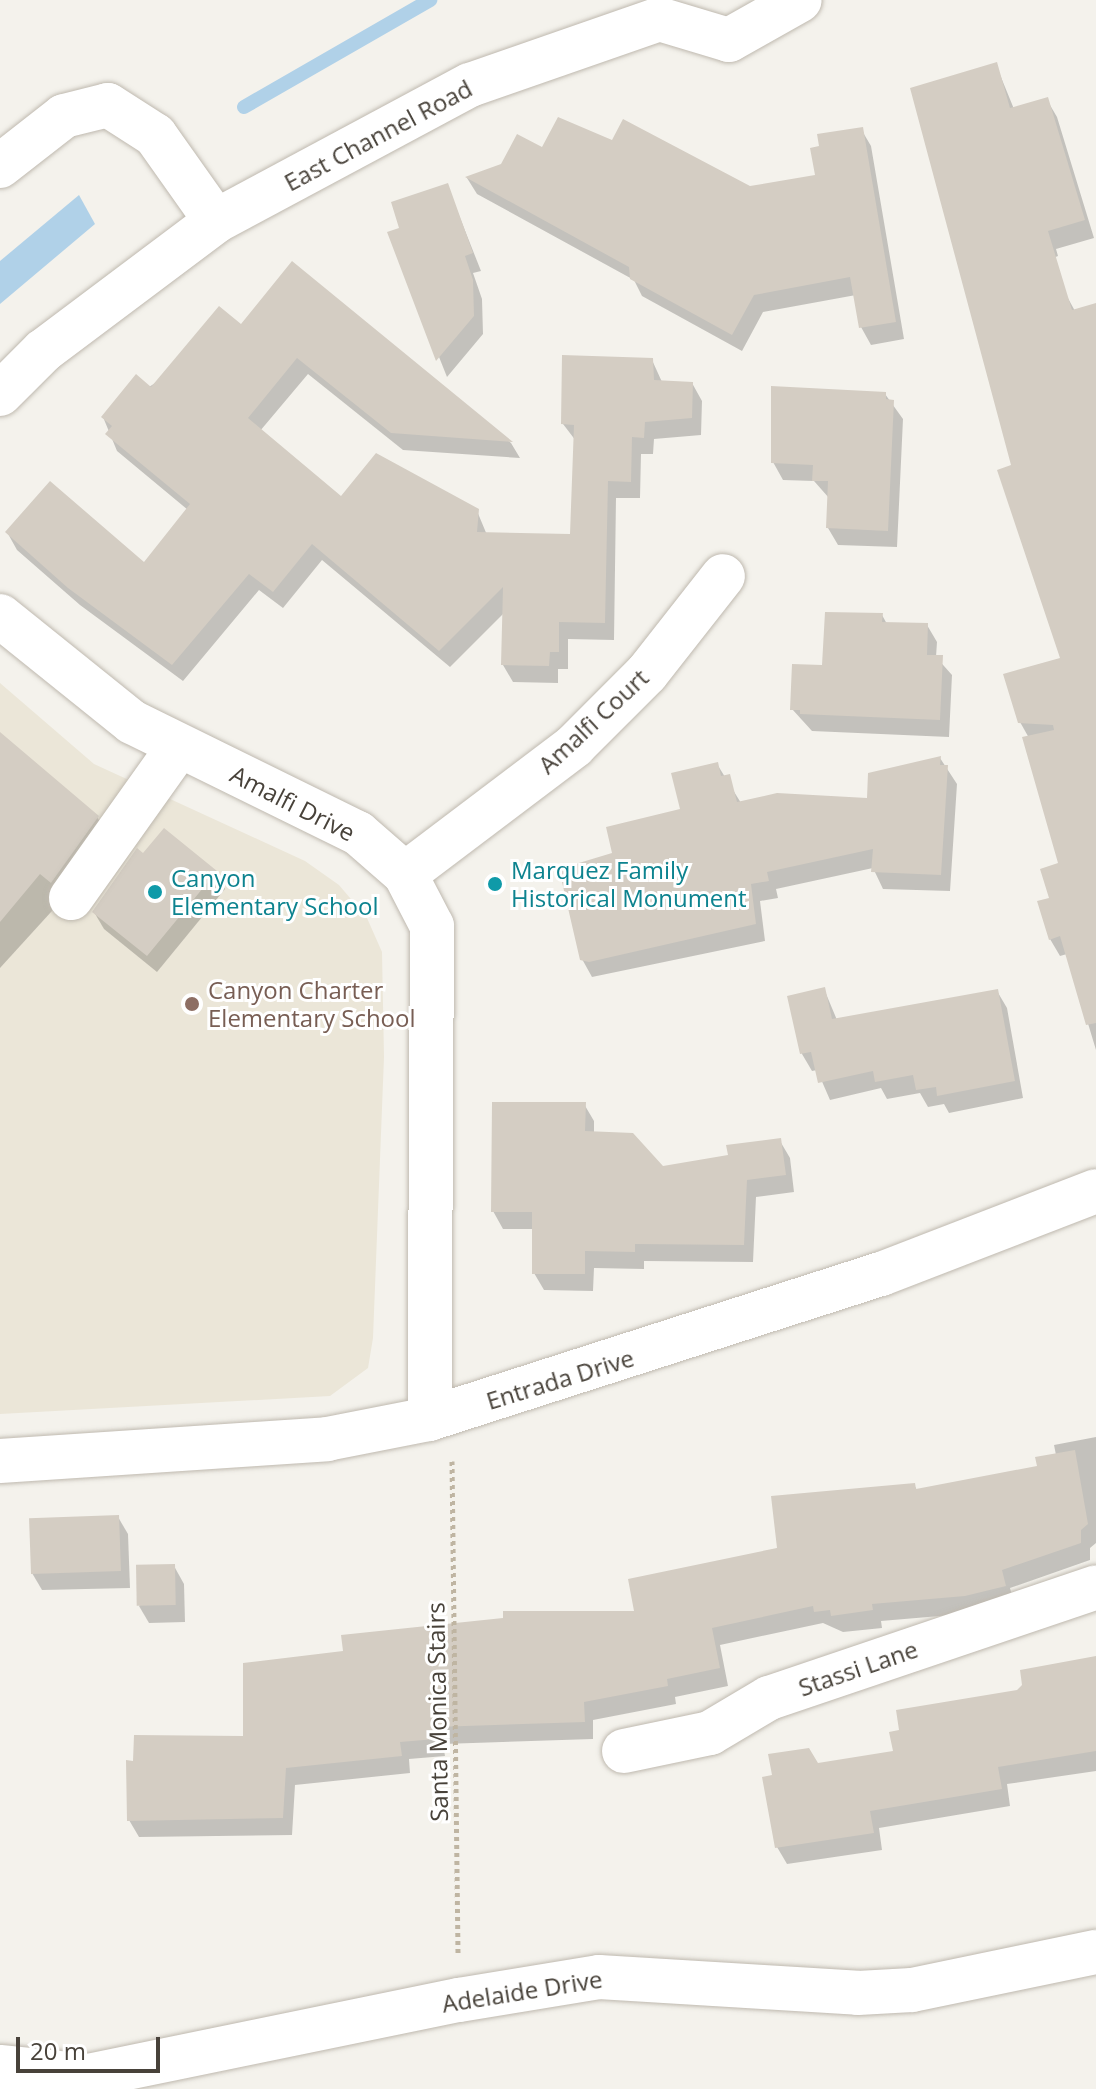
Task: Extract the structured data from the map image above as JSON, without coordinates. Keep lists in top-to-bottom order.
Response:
{
  "streets": {
    "street": [
      "East Channel Road",
      "Amalfi Court",
      "Amalfi Drive",
      "Entrada Drive",
      "Stassi Lane",
      "Adelaide Drive"
    ],
    "path": ["Santa Monica Stairs"]
  },
  "crossings": [
    ["Amalfi Court", "Amalfi Drive"],
    ["Amalfi Drive", "Entrada Drive"]
  ],
  "places": ["Marquez Family Historical Monument", "Canyon Elementary School", "Canyon Charter Elementary School"],
  "scale_bar": "20 m"
}
